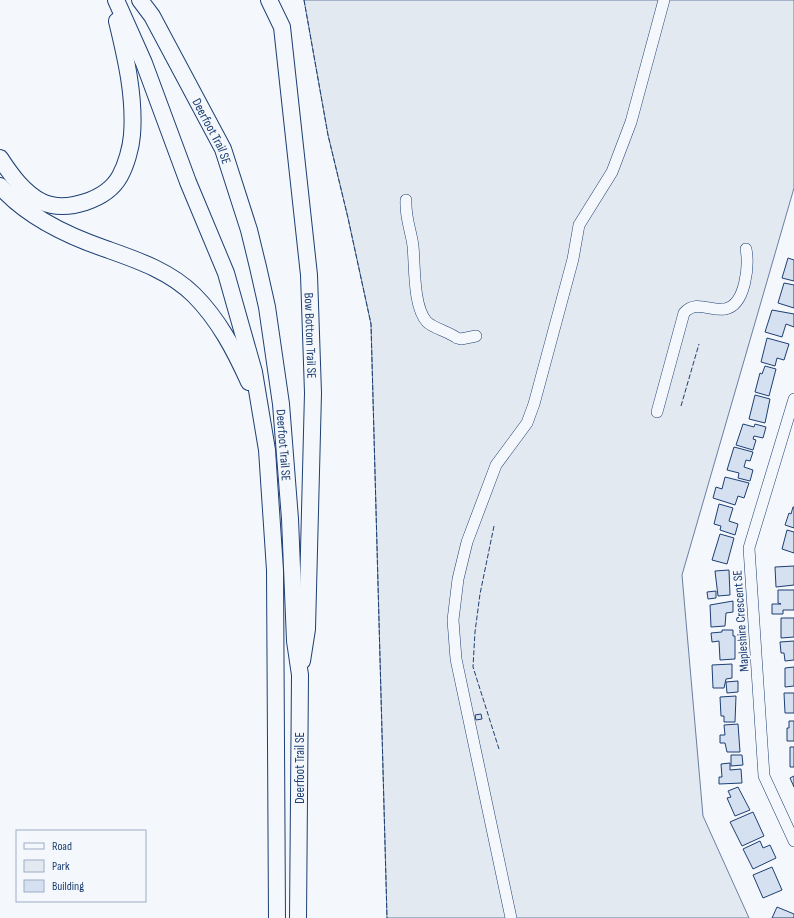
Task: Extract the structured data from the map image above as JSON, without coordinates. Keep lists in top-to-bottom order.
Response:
{
  "streets": {
    "highway": ["Deerfoot Trail SE", "Bow Bottom Trail SE"],
    "street": ["Mapleshire Crescent SE"]
  },
  "crossings": [
    ["Deerfoot Trail SE", "Bow Bottom Trail SE"]
  ],
  "legend": ["Road", "Park", "Building"]
}
